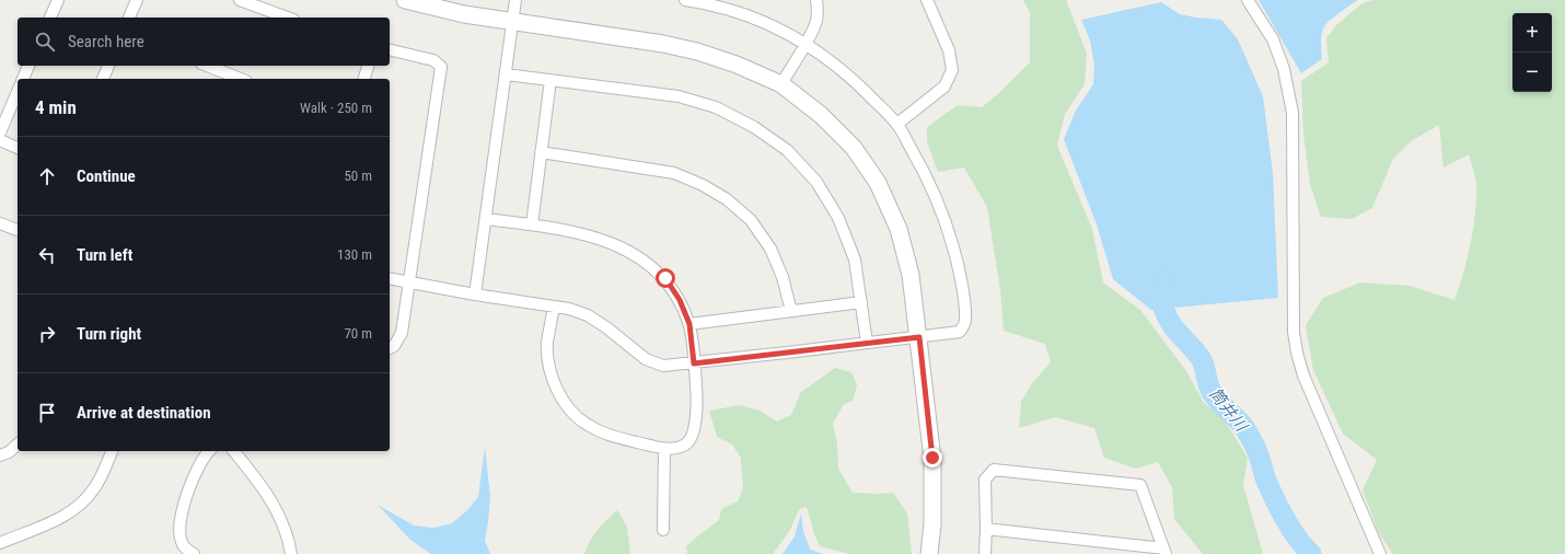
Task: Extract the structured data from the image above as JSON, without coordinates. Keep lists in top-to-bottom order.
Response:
{
  "water": ["筒井川"],
  "page": {
    "map_buttons": ["+", "−"],
    "search": "Search here",
    "heading": ["4 min", "Walk · 250 m"],
    "list": [
      ["Continue", "50 m"],
      ["Turn left", "130 m"],
      ["Turn right", "70 m"],
      "Arrive at destination"
    ]
  }
}
